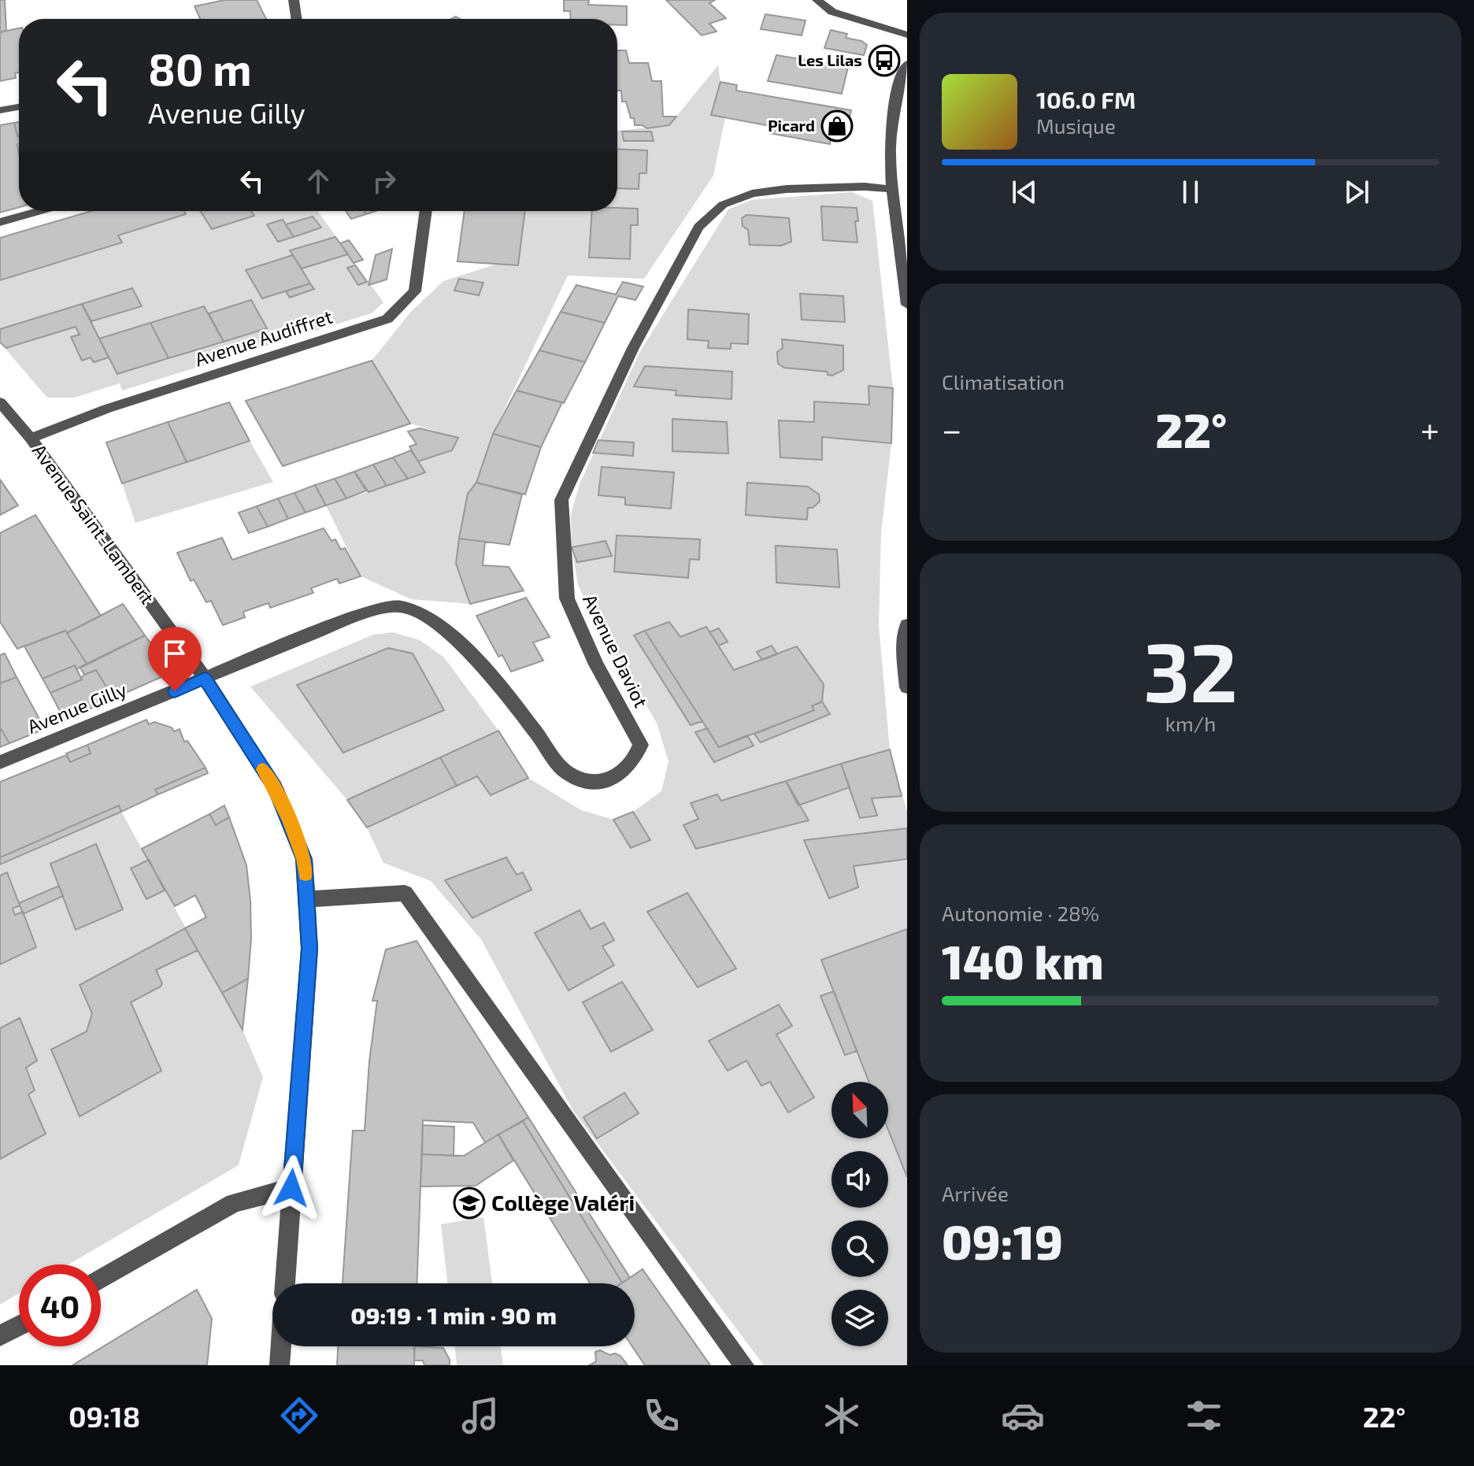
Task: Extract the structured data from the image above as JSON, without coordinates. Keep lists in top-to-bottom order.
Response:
{
  "streets": {
    "street": [
      "Avenue Audiffret",
      "Avenue Saint-Lambert",
      "Avenue Daviot",
      "Avenue Gilly"
    ]
  },
  "crossings": [
    ["Avenue Audiffret", "Avenue Saint-Lambert"],
    ["Avenue Saint-Lambert", "Avenue Daviot"],
    ["Avenue Saint-Lambert", "Avenue Gilly"],
    ["Avenue Daviot", "Avenue Gilly"]
  ],
  "places": {
    "bus stop": ["Les Lilas"],
    "shop": ["Picard"],
    "school or university": ["Collège Valéri"]
  },
  "north": "top left",
  "page": {
    "turn": ["80 m", "Avenue Gilly"],
    "song": ["106.0 FM", "Musique"],
    "tile": [
      "Climatisation",
      ["32", "km/h"],
      ["Autonomie · 28%", "140 km"],
      ["Arrivée", "09:19"]
    ],
    "heat": ["−", "22°", "+"],
    "limit": "40",
    "trip": "09:19 · 1 min · 90 m",
    "tabs": ["09:18", "22°"]
  }
}
